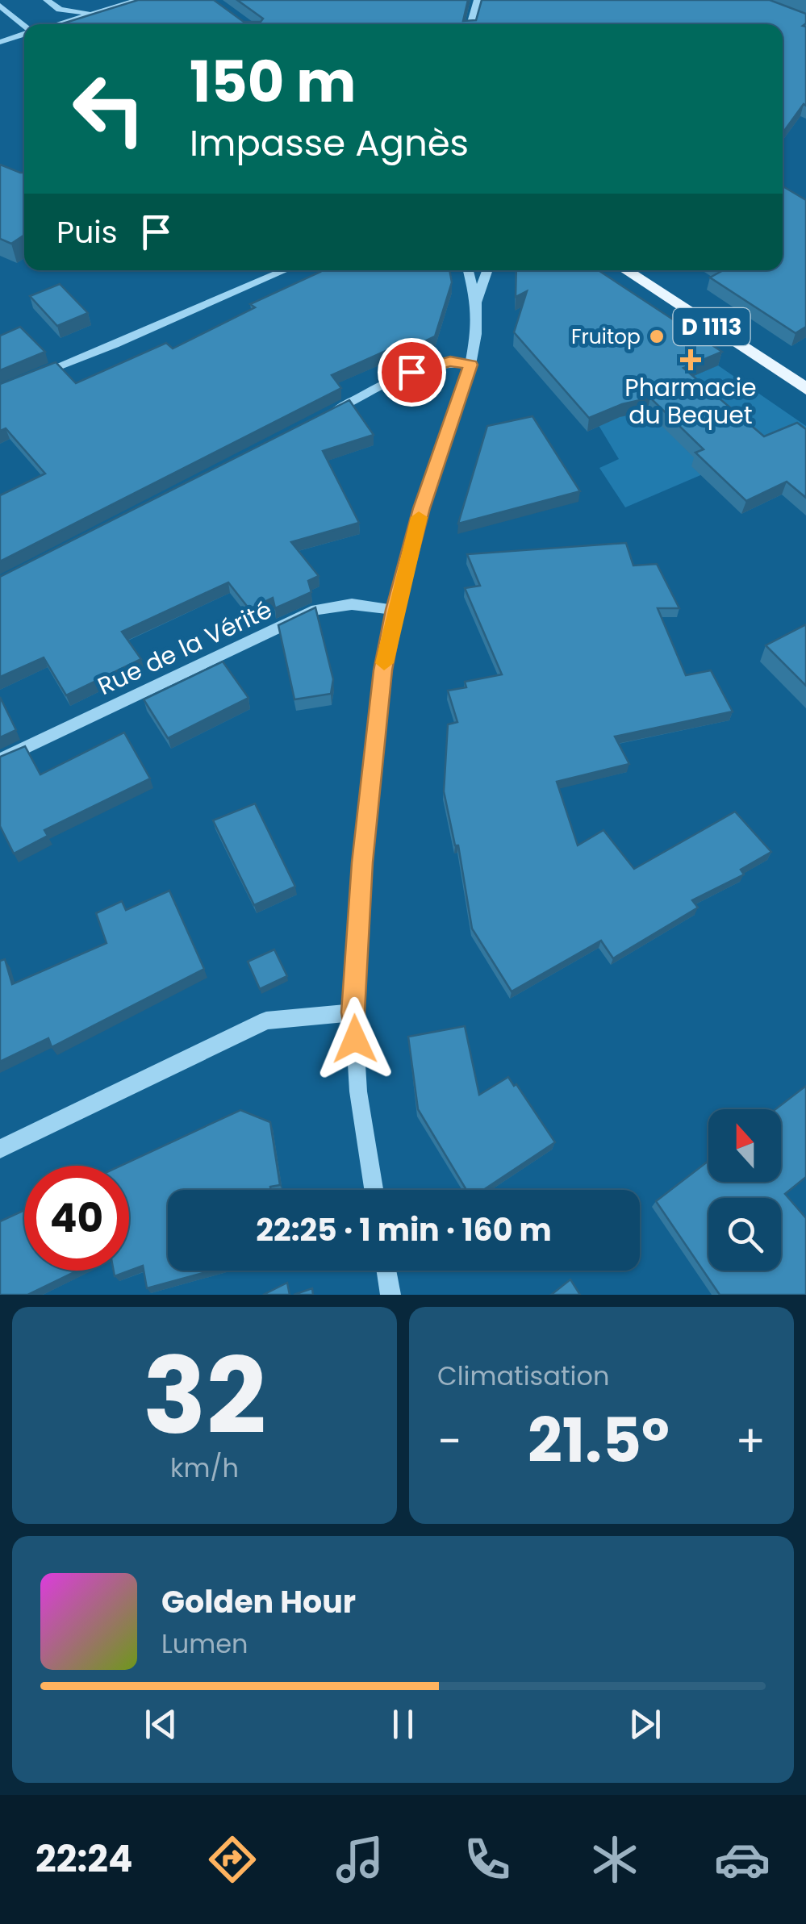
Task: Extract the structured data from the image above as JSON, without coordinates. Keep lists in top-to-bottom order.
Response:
{
  "streets": {
    "main road": ["D 1113"],
    "street": ["Rue de la Vérité"]
  },
  "places": {
    "other": ["Fruitop"],
    "health": ["Pharmacie du Bequet"]
  },
  "north": "top",
  "page": {
    "turn": ["150 m", "Impasse Agnès"],
    "then": "Puis",
    "limit": "40",
    "trip": "22:25 · 1 min · 160 m",
    "tile": [
      ["32", "km/h"],
      "Climatisation"
    ],
    "heat": ["−", "21.5°", "+"],
    "song": ["Golden Hour", "Lumen"],
    "tabs": "22:24"
  }
}
